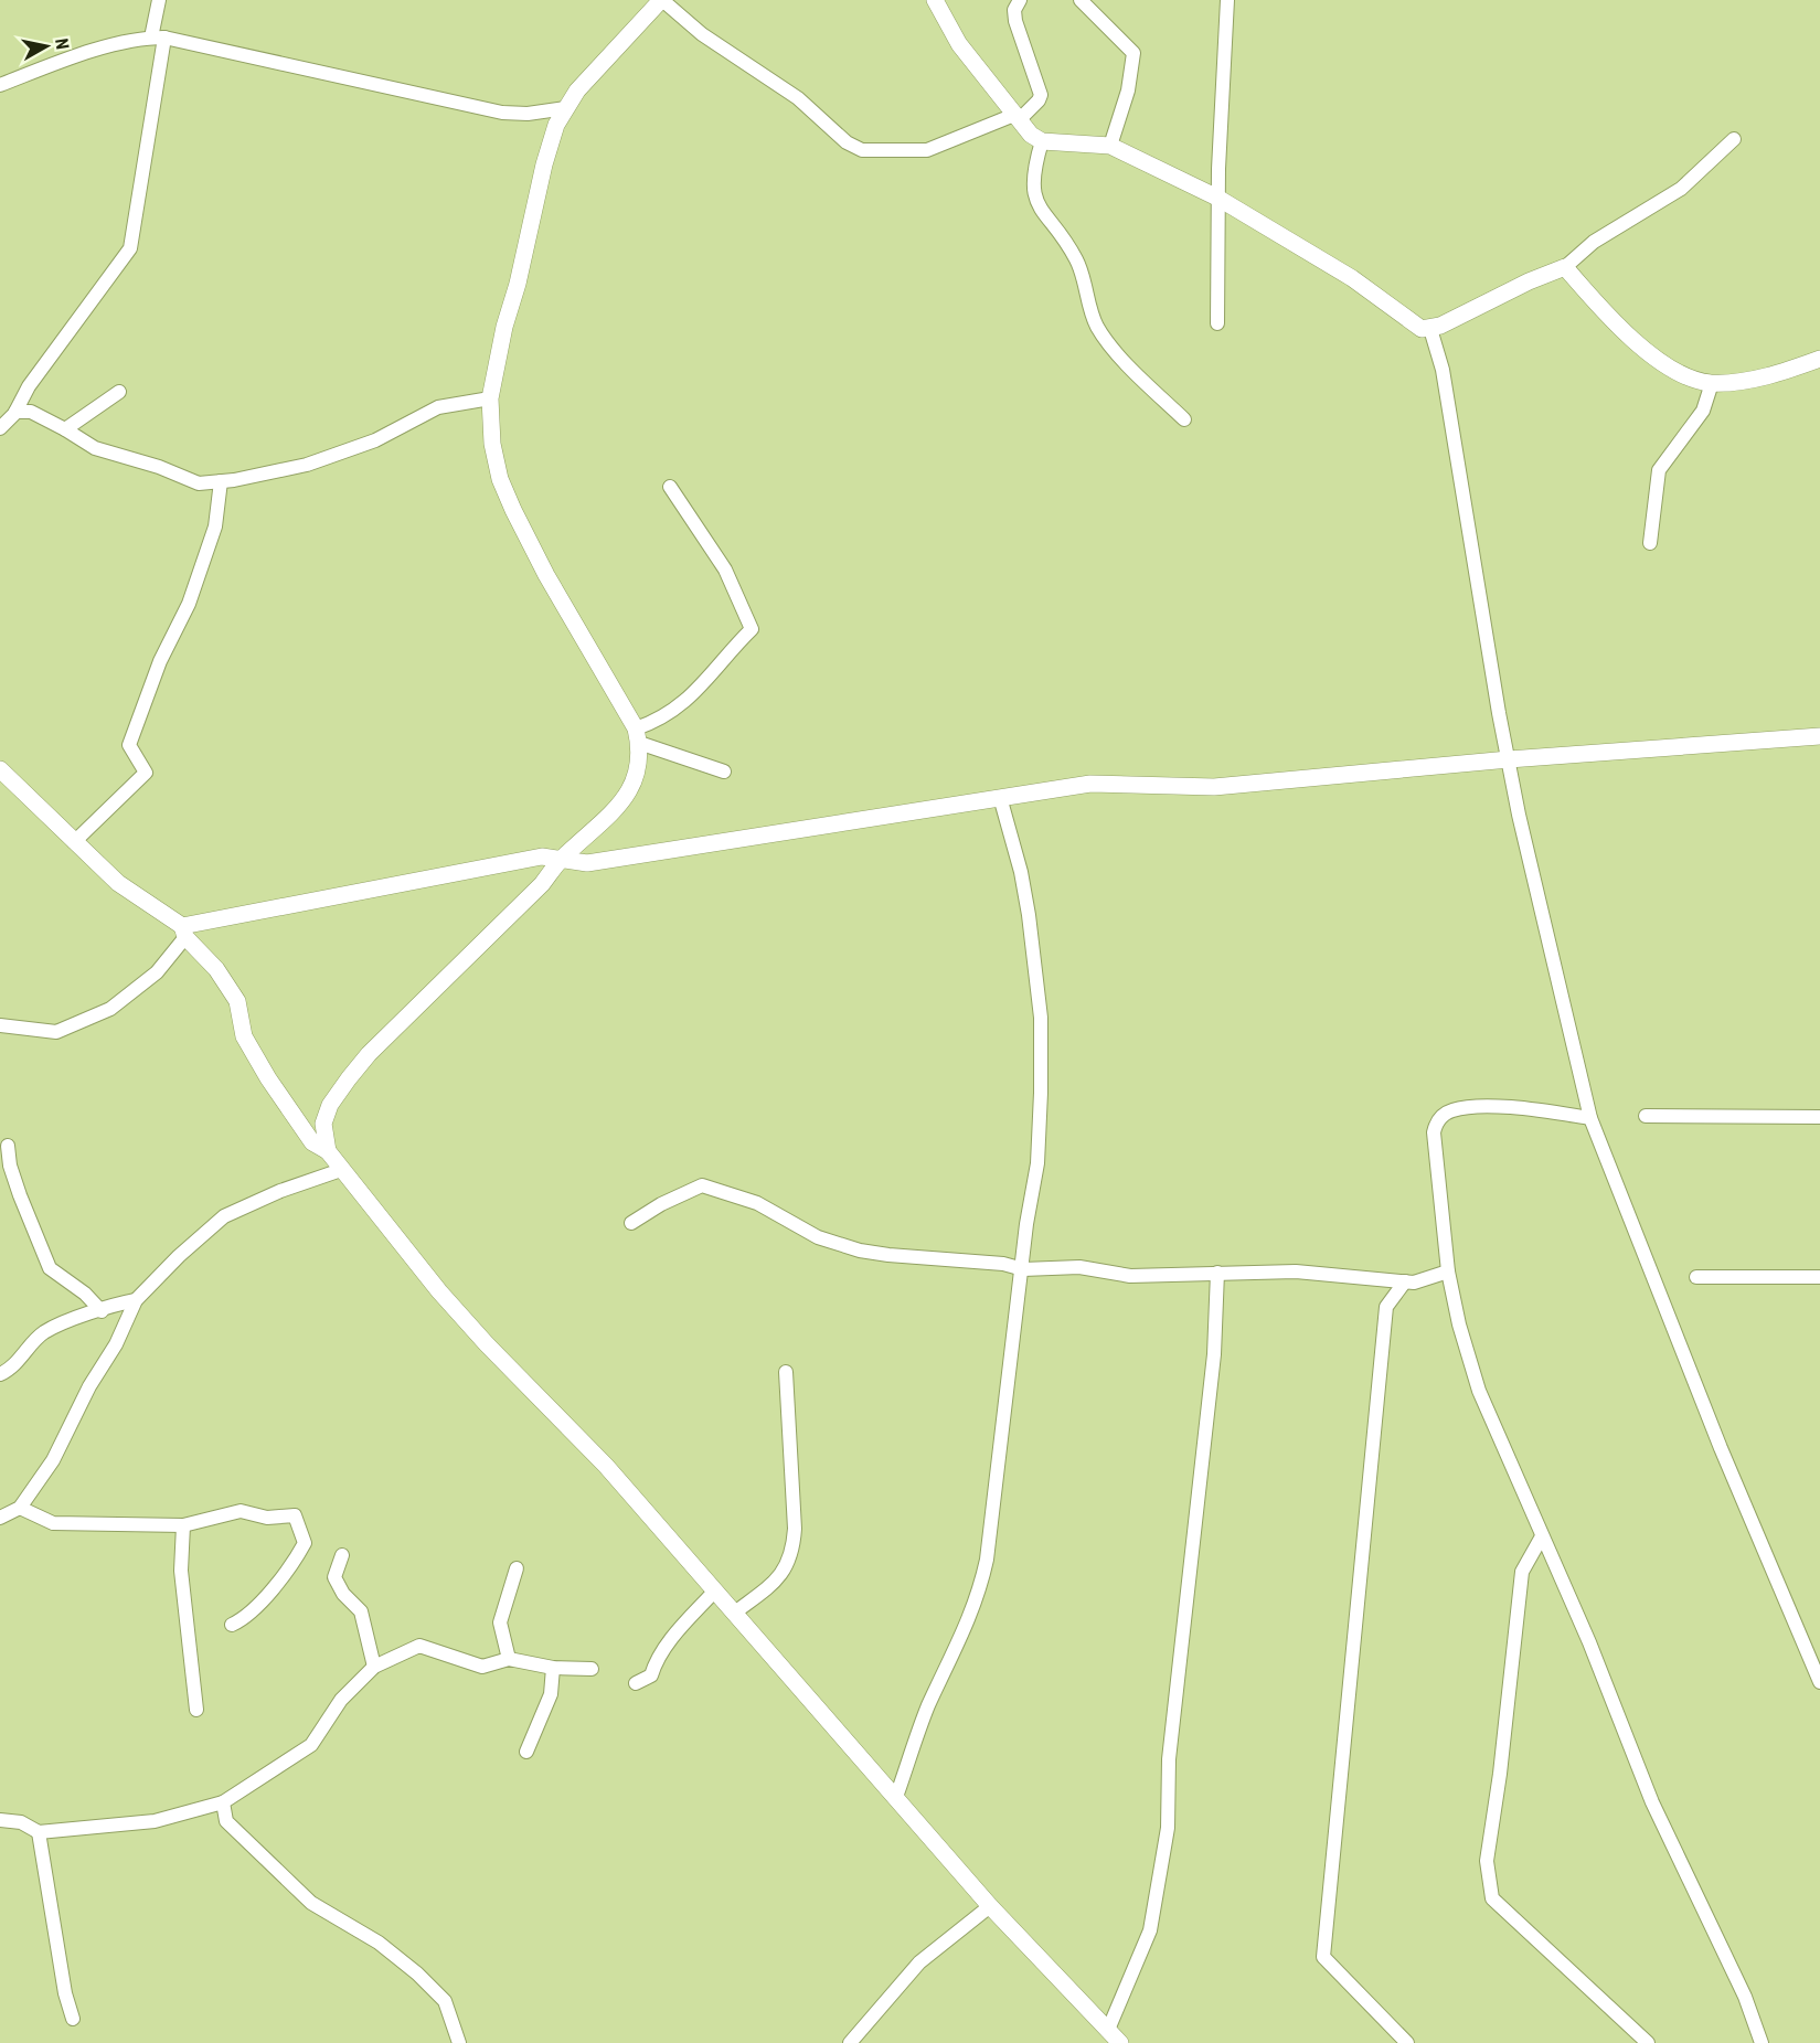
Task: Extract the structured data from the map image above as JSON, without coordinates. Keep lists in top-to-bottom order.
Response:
{
  "north": "right"
}
